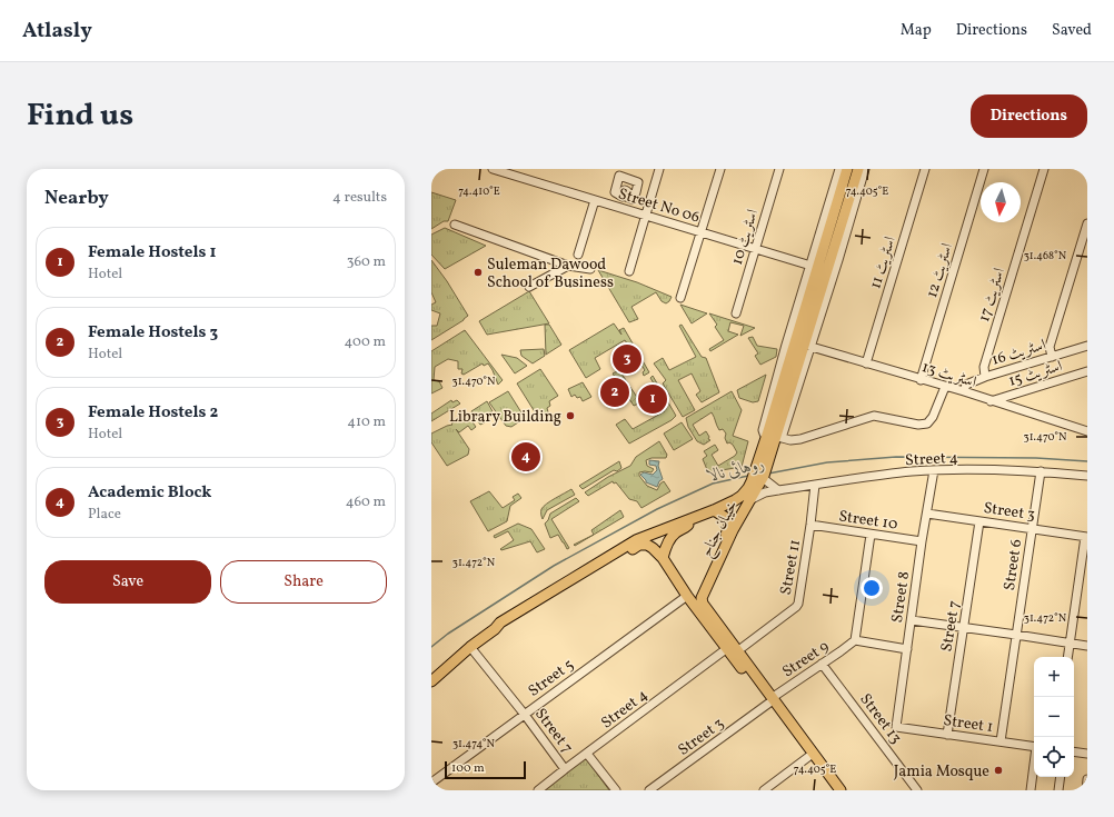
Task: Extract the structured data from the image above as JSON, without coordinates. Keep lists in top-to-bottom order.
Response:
{
  "streets": {
    "main road": ["خیبان جناح"],
    "street": [
      "Street No 06",
      "اسٹریٹ 10",
      "اسٹریٹ 11",
      "اسٹریٹ 12",
      "اسٹریٹ 17",
      "اسٹریٹ 16",
      "اسٹریٹ 15",
      "اسٹریٹ 13",
      "Street 4",
      "Street 3",
      "Street 10",
      "Street 6",
      "Street 11",
      "Street 8",
      "Street 7",
      "Street 9",
      "Street 5",
      "Street 13",
      "Street 1"
    ]
  },
  "crossings": [
    ["Street No 06", "اسٹریٹ 10"],
    ["Street No 06", "خیبان جناح"],
    ["اسٹریٹ 11", "اسٹریٹ 13"],
    ["اسٹریٹ 12", "اسٹریٹ 13"],
    ["اسٹریٹ 17", "اسٹریٹ 16"],
    ["اسٹریٹ 16", "اسٹریٹ 13"],
    ["اسٹریٹ 15", "اسٹریٹ 13"],
    ["اسٹریٹ 13", "خیبان جناح"],
    ["Street 4", "خیبان جناح"],
    ["Street 4", "Street 6"],
    ["Street 4", "Street 11"],
    ["Street 4", "Street 8"],
    ["Street 4", "Street 7"],
    ["Street 3", "خیبان جناح"],
    ["Street 3", "Street 6"],
    ["Street 3", "Street 8"],
    ["Street 3", "Street 7"],
    ["Street 3", "Street 9"],
    ["Street 10", "Street 11"],
    ["Street 10", "Street 8"],
    ["خیبان جناح", "Street 11"],
    ["خیبان جناح", "Street 9"],
    ["خیبان جناح", "Street 5"],
    ["Street 6", "Street 1"],
    ["Street 8", "Street 1"],
    ["Street 7", "Street 5"],
    ["Street 7", "Street 1"],
    ["Street 9", "Street 13"]
  ],
  "water": ["روہائی نالا"],
  "places": ["Suleman Dawood School of Business", "Library Building", "Jamia Mosque"],
  "scale_bar": "100 m",
  "north": "bottom",
  "page": {
    "header": "Atlasly",
    "nav": ["Map", "Directions", "Saved"],
    "title": "Find us",
    "buttons": [
      "Directions",
      ["Save", "Share"]
    ],
    "heading": ["Nearby", "4 results"],
    "list": [
      {
        "mark": "1",
        "name": "Female Hostels 1",
        "note": "Hotel",
        "value": "360 m"
      },
      {
        "mark": "2",
        "name": "Female Hostels 3",
        "note": "Hotel",
        "value": "400 m"
      },
      {
        "mark": "3",
        "name": "Female Hostels 2",
        "note": "Hotel",
        "value": "410 m"
      },
      {
        "mark": "4",
        "name": "Academic Block",
        "note": "Place",
        "value": "460 m"
      }
    ],
    "pins": [
      "3",
      "2",
      "1",
      "4"
    ],
    "map_buttons": ["+", "−"],
    "scale": "100 m"
  },
  "coordinates": [
    "74.410°E",
    "74.405°E",
    "31.468°N",
    "31.470°N",
    "31.472°N",
    "31.474°N"
  ]
}
